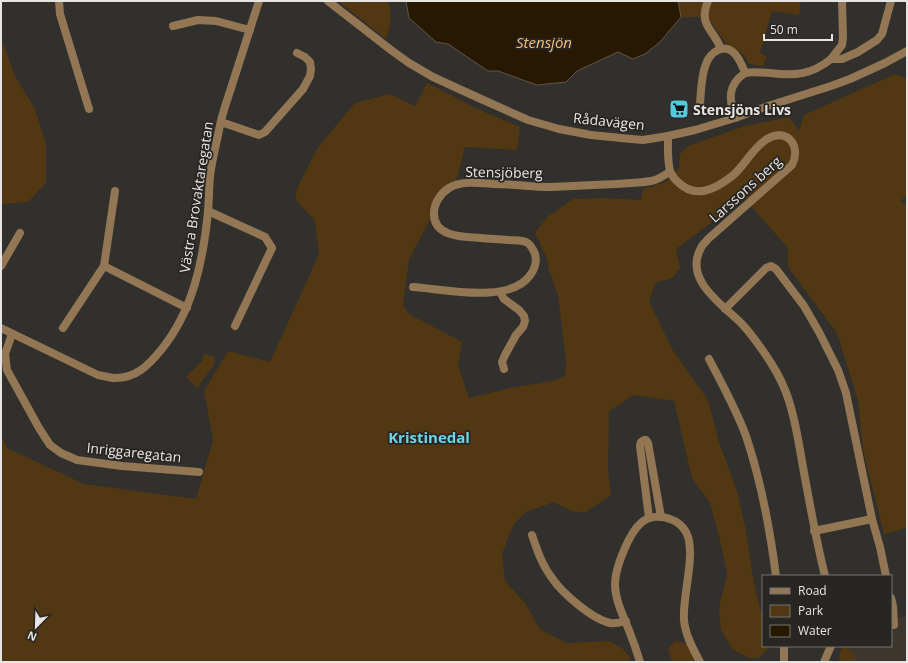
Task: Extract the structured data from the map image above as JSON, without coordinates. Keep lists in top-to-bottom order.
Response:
{
  "streets": {
    "street": [
      "Rådavägen",
      "Stensjöberg",
      "Larssons berg",
      "Västra Brovaktaregatan",
      "Inriggaregatan"
    ]
  },
  "crossings": [
    ["Stensjöberg", "Larssons berg"],
    ["Västra Brovaktaregatan", "Inriggaregatan"]
  ],
  "districts": ["Kristinedal"],
  "water": ["Stensjön"],
  "places": {
    "supermarket": ["Stensjöns Livs"]
  },
  "legend": ["Road", "Park", "Water"],
  "scale_bar": "50 m",
  "north": "bottom left"
}
